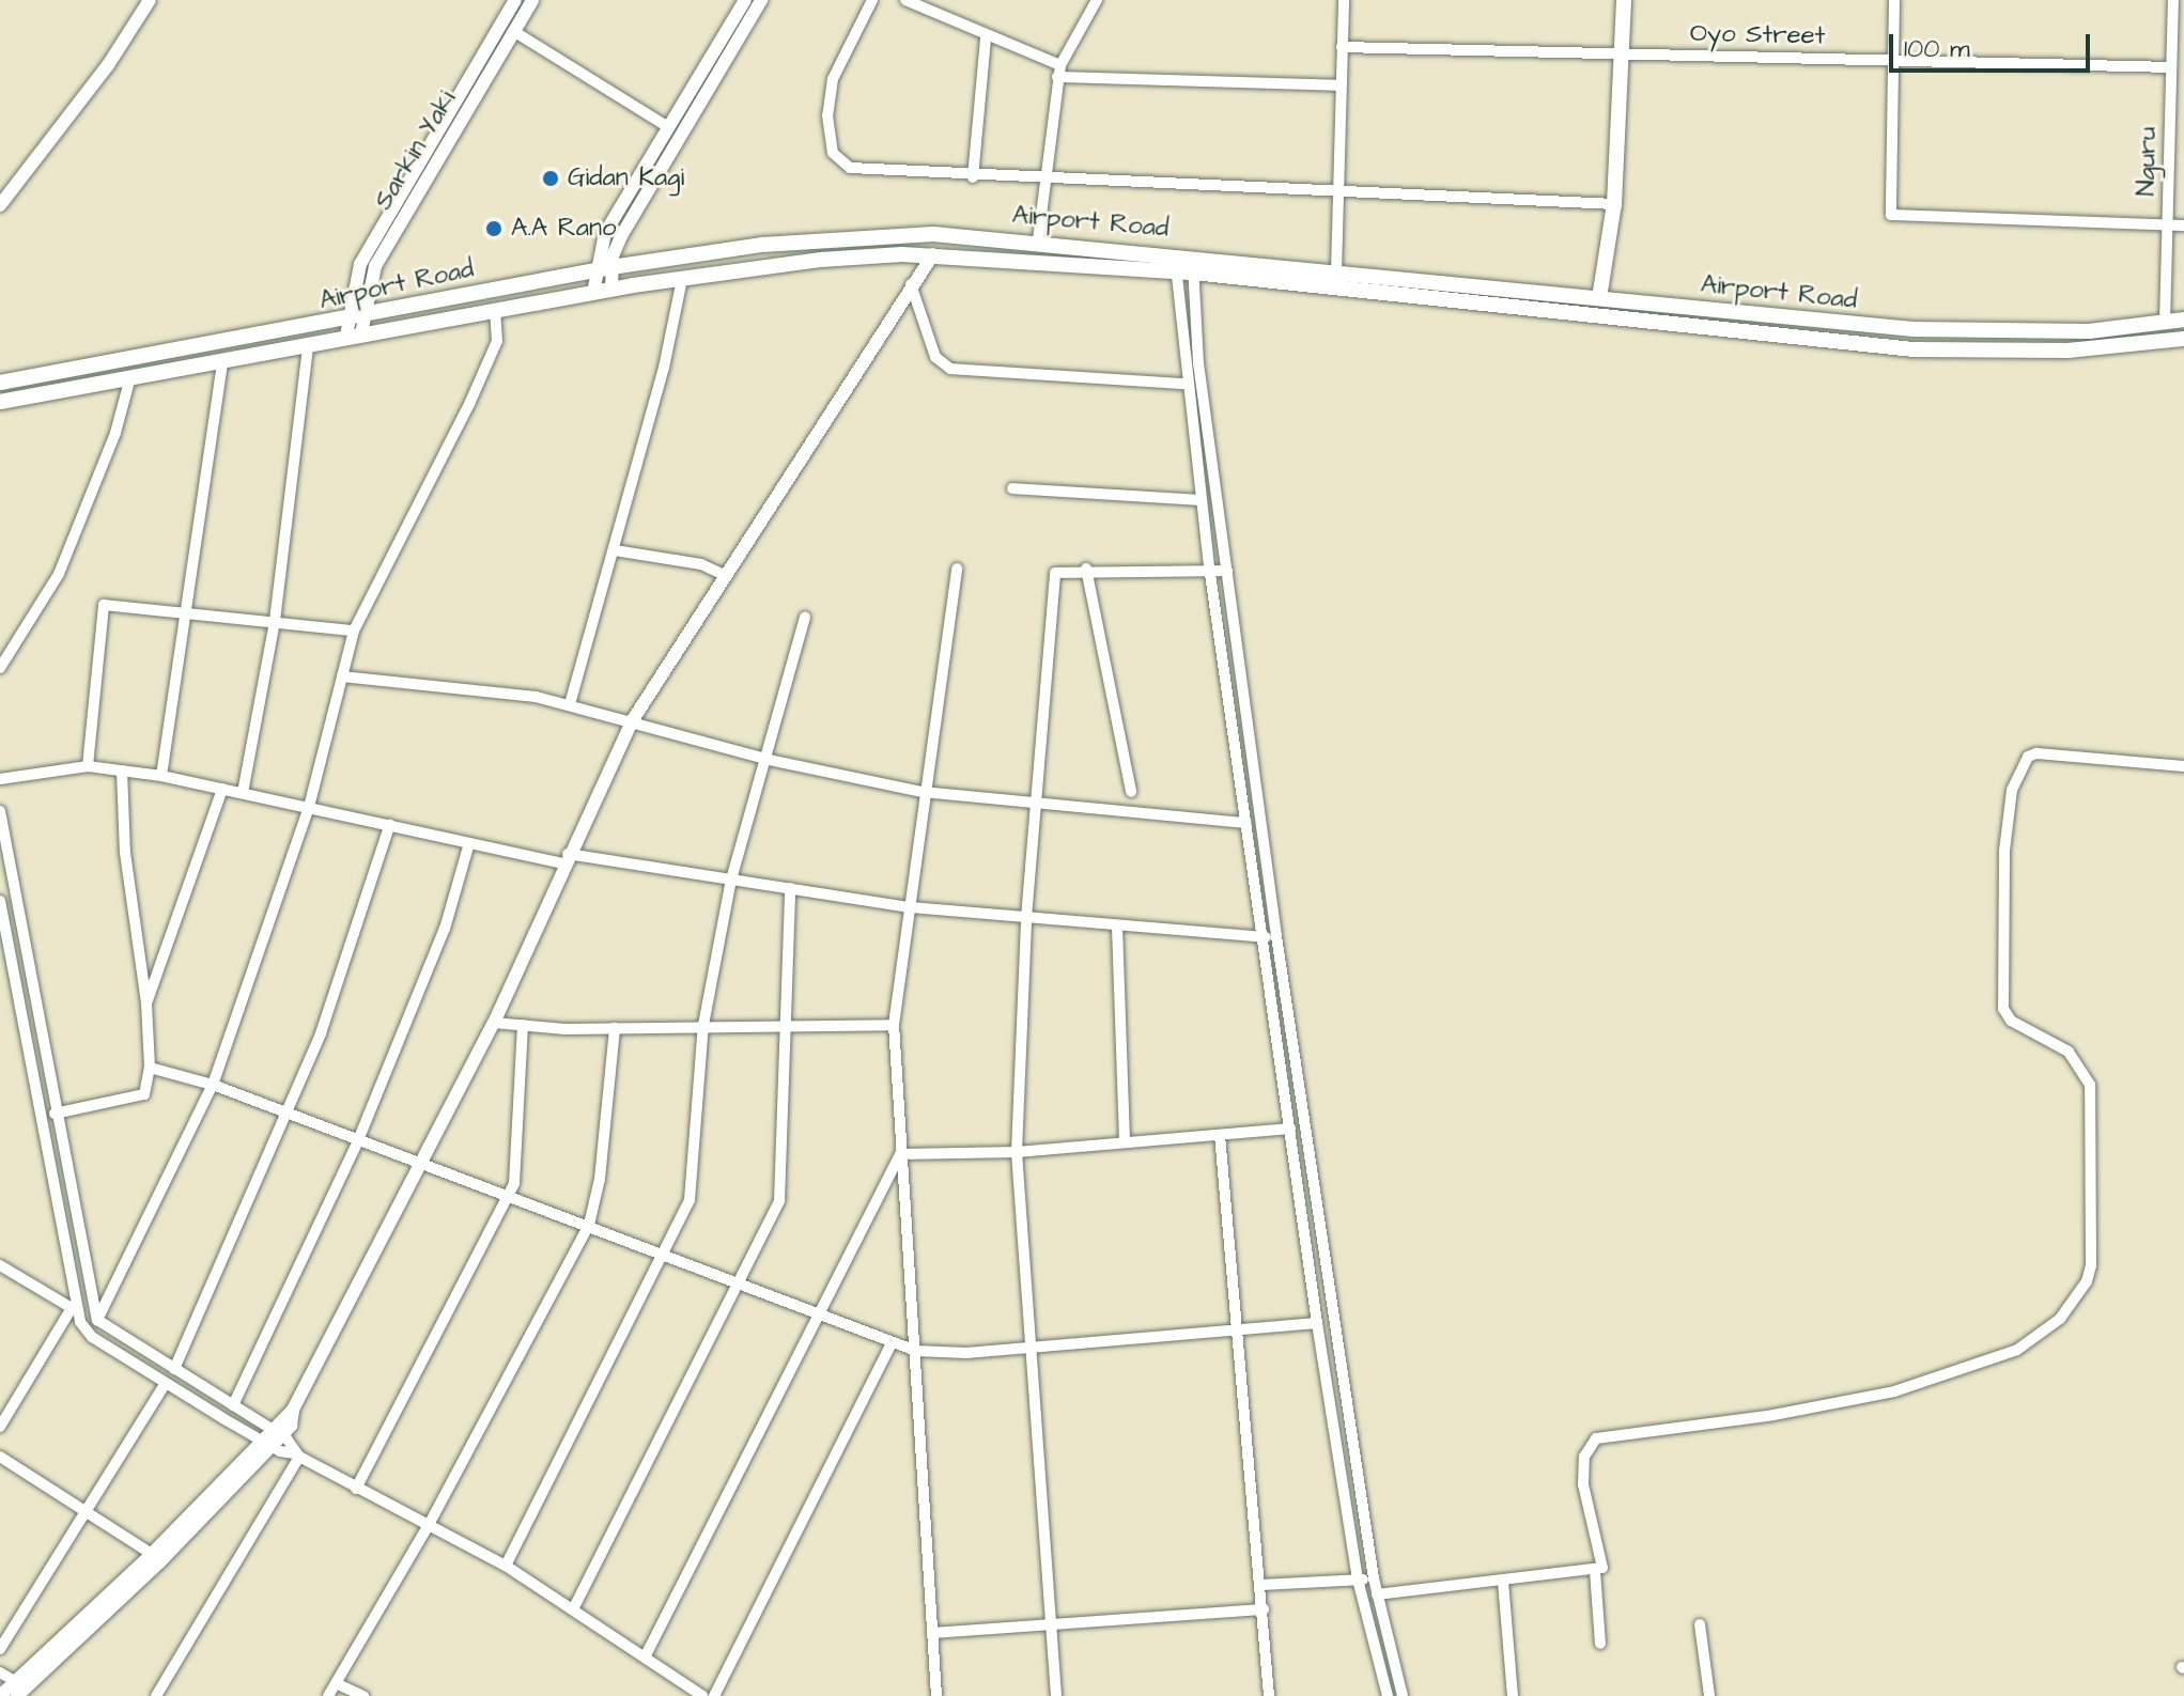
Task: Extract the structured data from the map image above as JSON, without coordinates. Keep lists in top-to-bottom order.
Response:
{
  "streets": {
    "main road": ["Airport Road"],
    "street": ["Oyo Street", "Sarkin Yaki", "Nguru"]
  },
  "crossings": [
    ["Oyo Street", "Nguru"],
    ["Sarkin Yaki", "Airport Road"],
    ["Nguru", "Airport Road"]
  ],
  "places": ["Gidan Kagi", "A.A Rano"],
  "scale_bar": "100 m"
}
